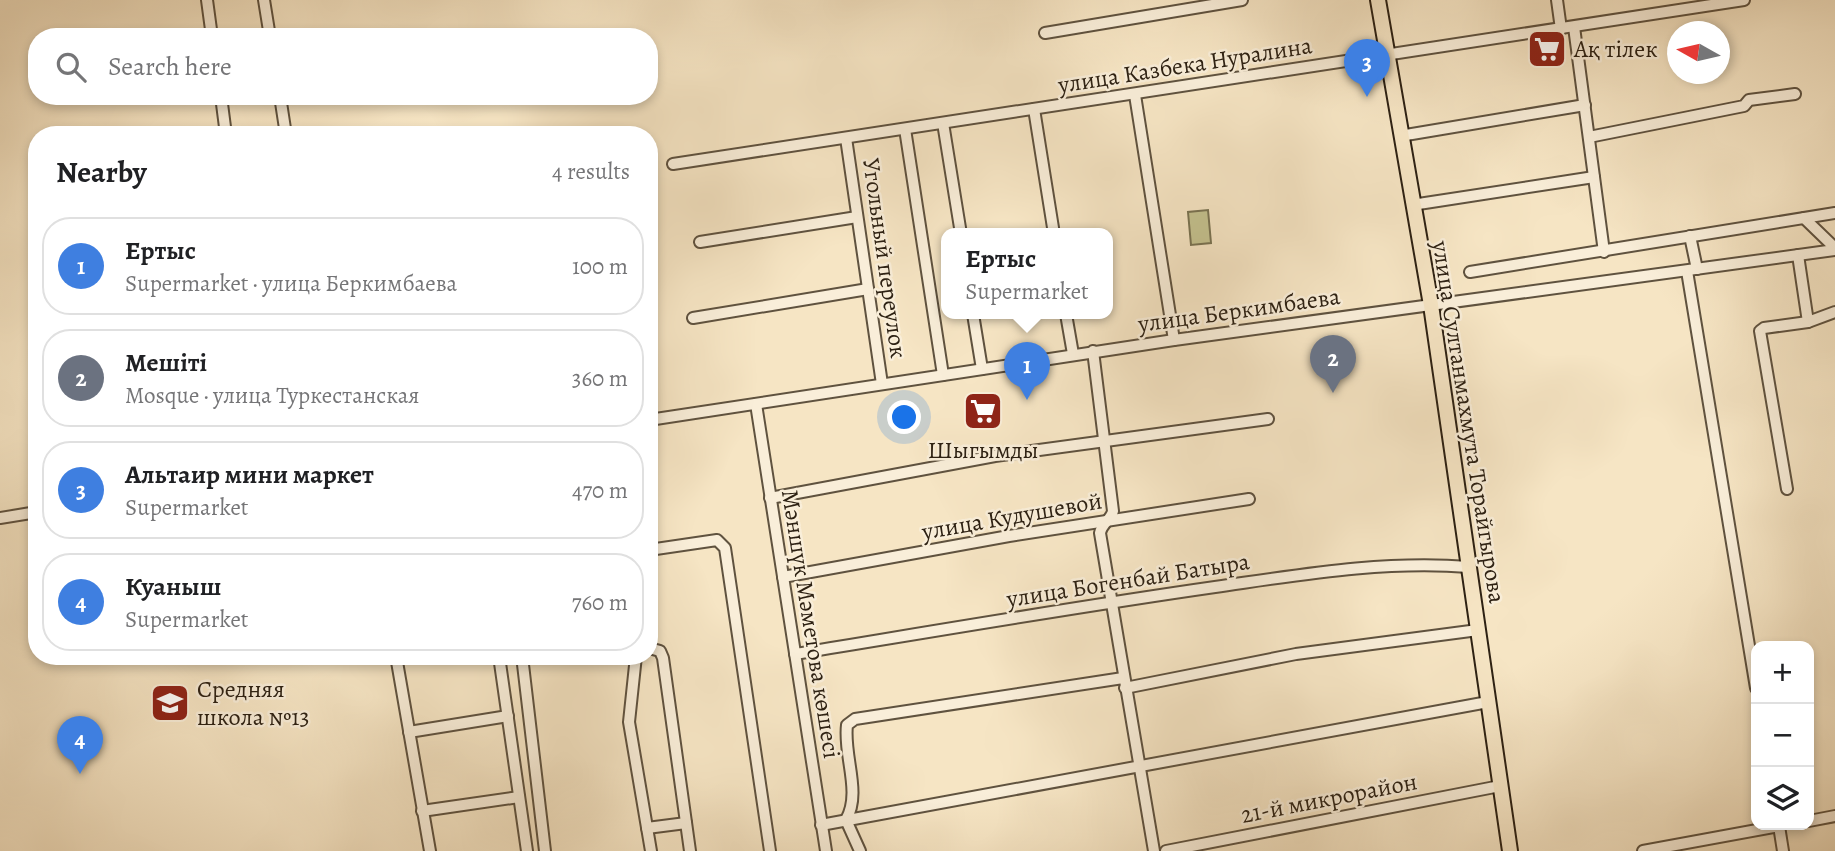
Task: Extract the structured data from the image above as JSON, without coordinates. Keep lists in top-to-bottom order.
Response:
{
  "streets": {
    "main road": ["улица Султанмахмута Торайгырова"],
    "street": [
      "улица Казбека Нуралина",
      "Угольный переулок",
      "улица Беркимбаева",
      "улица Кудушевой",
      "улица Богенбай Батыра",
      "Мәншүк Мәметова көшесі",
      "21-й микрорайон"
    ]
  },
  "crossings": [
    ["улица Казбека Нуралина", "Угольный переулок"],
    ["улица Казбека Нуралина", "улица Султанмахмута Торайгырова"],
    ["Угольный переулок", "улица Беркимбаева"],
    ["улица Беркимбаева", "улица Султанмахмута Торайгырова"],
    ["улица Беркимбаева", "Мәншүк Мәметова көшесі"],
    ["улица Султанмахмута Торайгырова", "улица Богенбай Батыра"],
    ["улица Султанмахмута Торайгырова", "21-й микрорайон"],
    ["улица Кудушевой", "Мәншүк Мәметова көшесі"],
    ["улица Богенбай Батыра", "Мәншүк Мәметова көшесі"]
  ],
  "places": {
    "supermarket": ["Ақ тілек", "Шыгымды"],
    "school or university": ["Средняя школа №13"]
  },
  "north": "left",
  "page": {
    "search": "Search here",
    "pins": [
      "3",
      "2",
      "1",
      "4"
    ],
    "heading": ["Nearby", "4 results"],
    "list": [
      {
        "mark": "1",
        "name": "Ертыс",
        "note": "Supermarket · улица Беркимбаева",
        "value": "100 m"
      },
      {
        "mark": "2",
        "name": "Мешіті",
        "note": "Mosque · улица Туркестанская",
        "value": "360 m"
      },
      {
        "mark": "3",
        "name": "Альтаир мини маркет",
        "note": "Supermarket",
        "value": "470 m"
      },
      {
        "mark": "4",
        "name": "Куаныш",
        "note": "Supermarket",
        "value": "760 m"
      }
    ],
    "popup": ["Ертыс", "Supermarket"],
    "map_buttons": ["+", "−"]
  }
}
